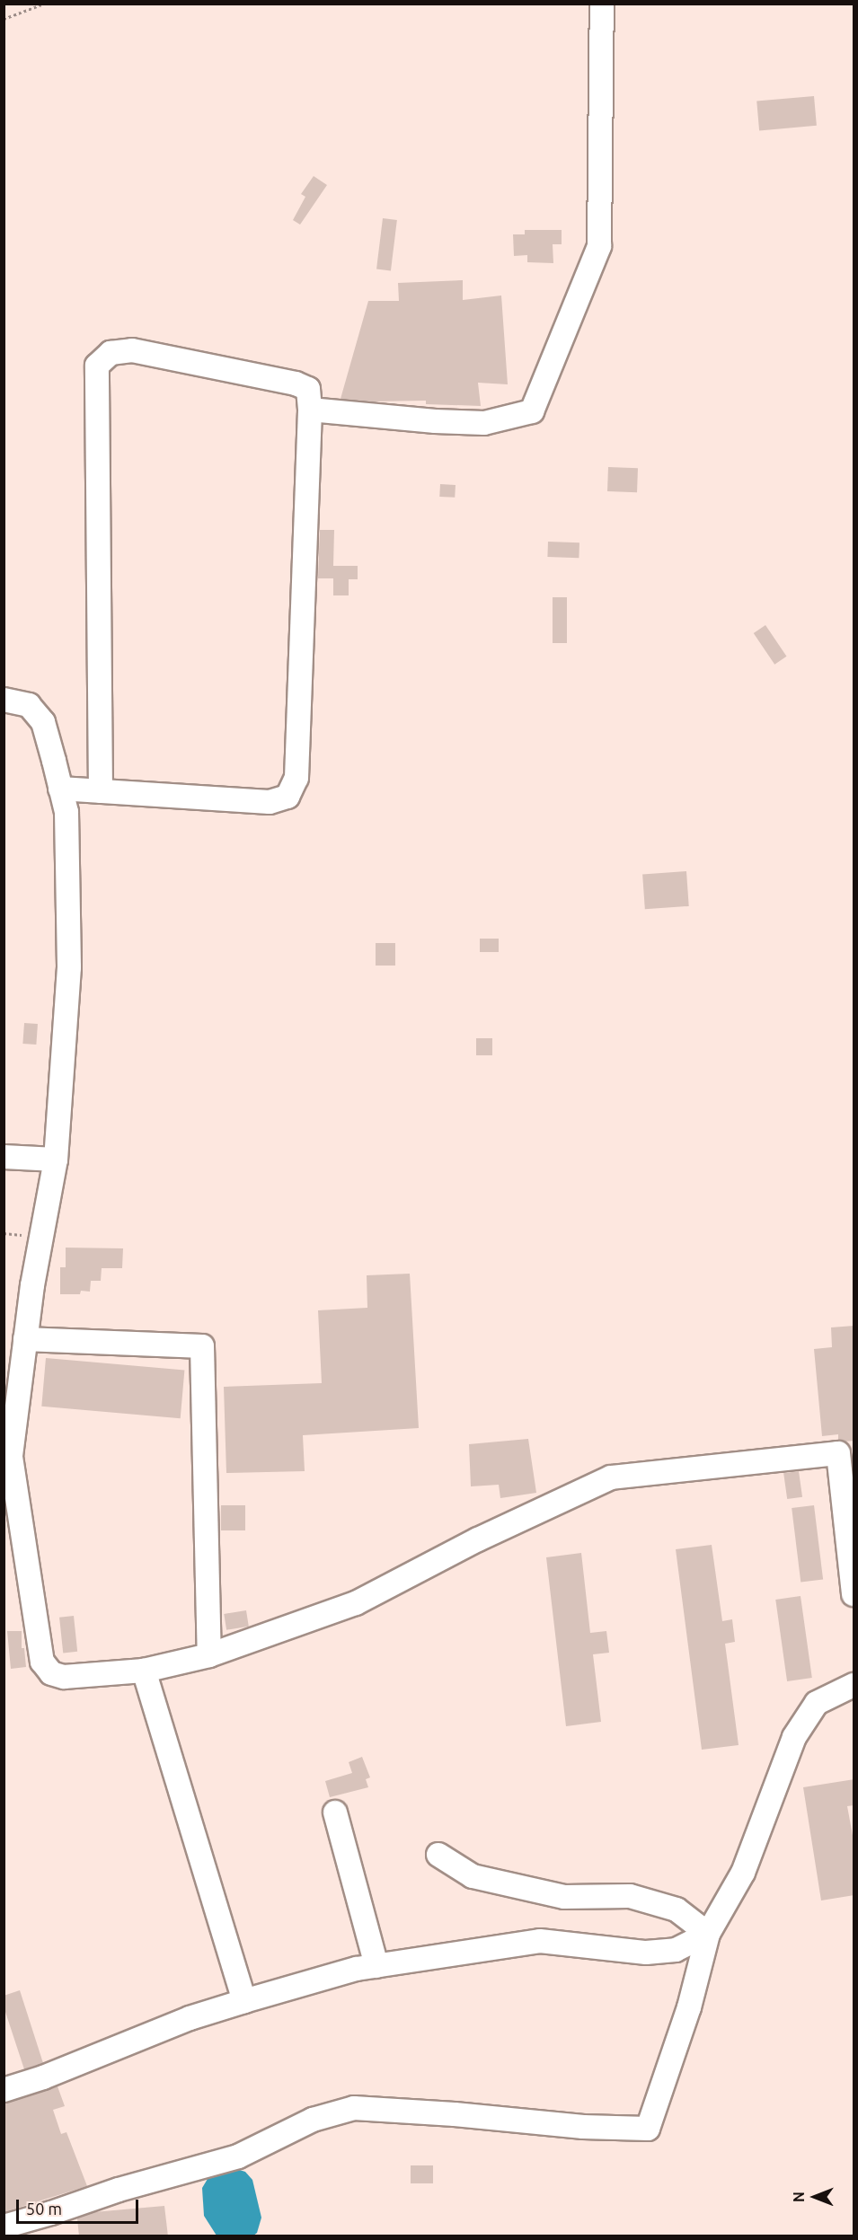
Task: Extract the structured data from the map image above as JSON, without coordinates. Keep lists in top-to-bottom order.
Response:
{
  "scale_bar": "50 m",
  "north": "left"
}
